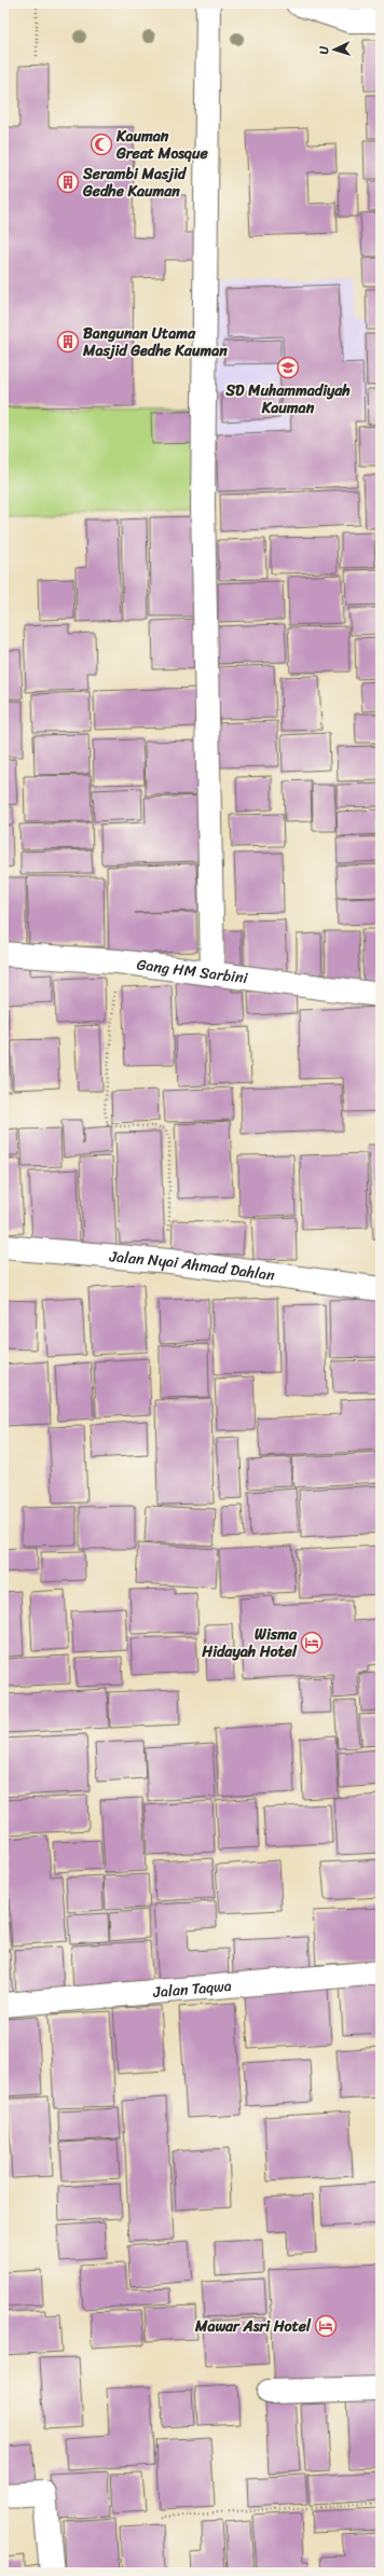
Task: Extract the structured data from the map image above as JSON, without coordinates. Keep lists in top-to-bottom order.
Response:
{
  "streets": {
    "street": ["Gang HM Sarbini", "Jalan Nyai Ahmad Dahlan", "Jalan Taqwa"]
  },
  "places": {
    "mosque": ["Kauman Great Mosque"],
    "building": ["Serambi Masjid Gedhe Kauman", "Bangunan Utama Masjid Gedhe Kauman"],
    "school or university": ["SD Muhammadiyah Kauman"],
    "hotel": ["Wisma Hidayah Hotel", "Mawar Asri Hotel"]
  },
  "north": "left"
}
